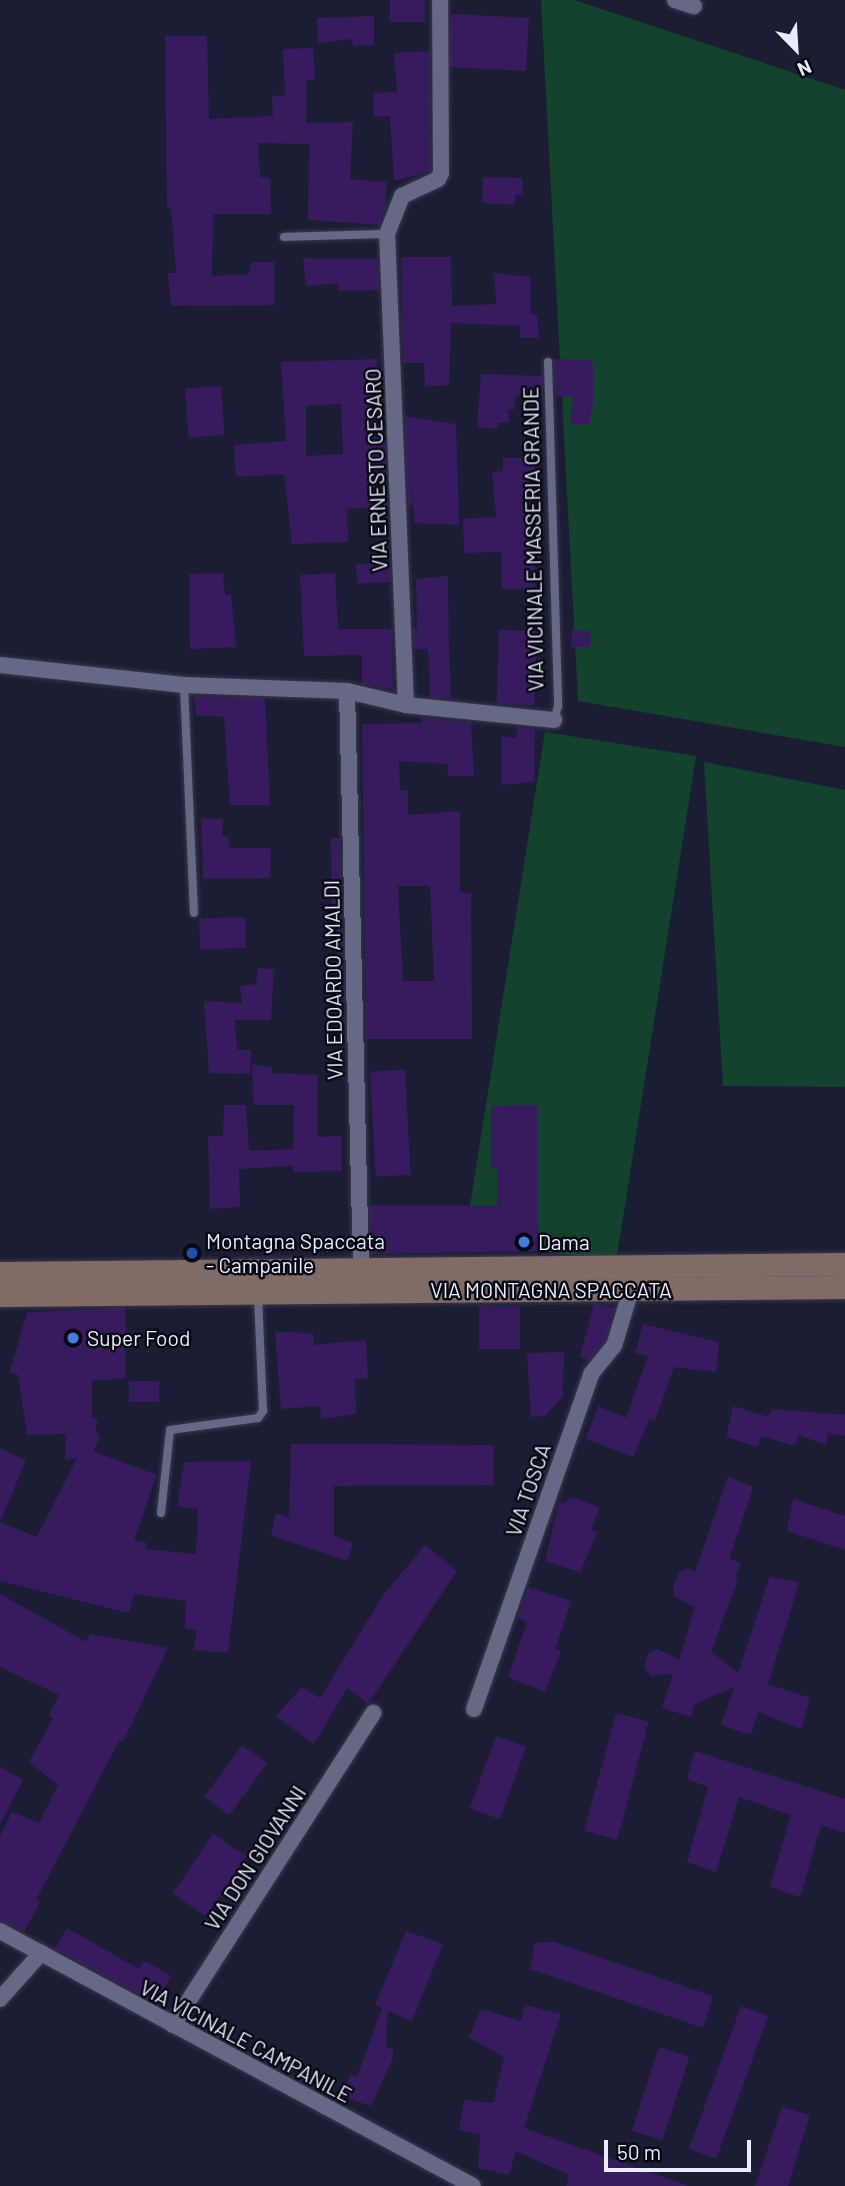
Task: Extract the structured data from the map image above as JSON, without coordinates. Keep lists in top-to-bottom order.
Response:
{
  "streets": {
    "main road": ["VIA MONTAGNA SPACCATA"],
    "street": [
      "VIA ERNESTO CESARO",
      "VIA VICINALE MASSERIA GRANDE",
      "VIA EDOARDO AMALDI",
      "VIA TOSCA",
      "VIA DON GIOVANNI",
      "VIA VICINALE CAMPANILE"
    ]
  },
  "crossings": [
    ["VIA ERNESTO CESARO", "VIA VICINALE MASSERIA GRANDE"],
    ["VIA VICINALE MASSERIA GRANDE", "VIA EDOARDO AMALDI"],
    ["VIA EDOARDO AMALDI", "VIA MONTAGNA SPACCATA"],
    ["VIA MONTAGNA SPACCATA", "VIA TOSCA"],
    ["VIA DON GIOVANNI", "VIA VICINALE CAMPANILE"]
  ],
  "places": ["Dama", "Montagna Spaccata - Campanile", "Super Food"],
  "scale_bar": "50 m",
  "north": "bottom right"
}
